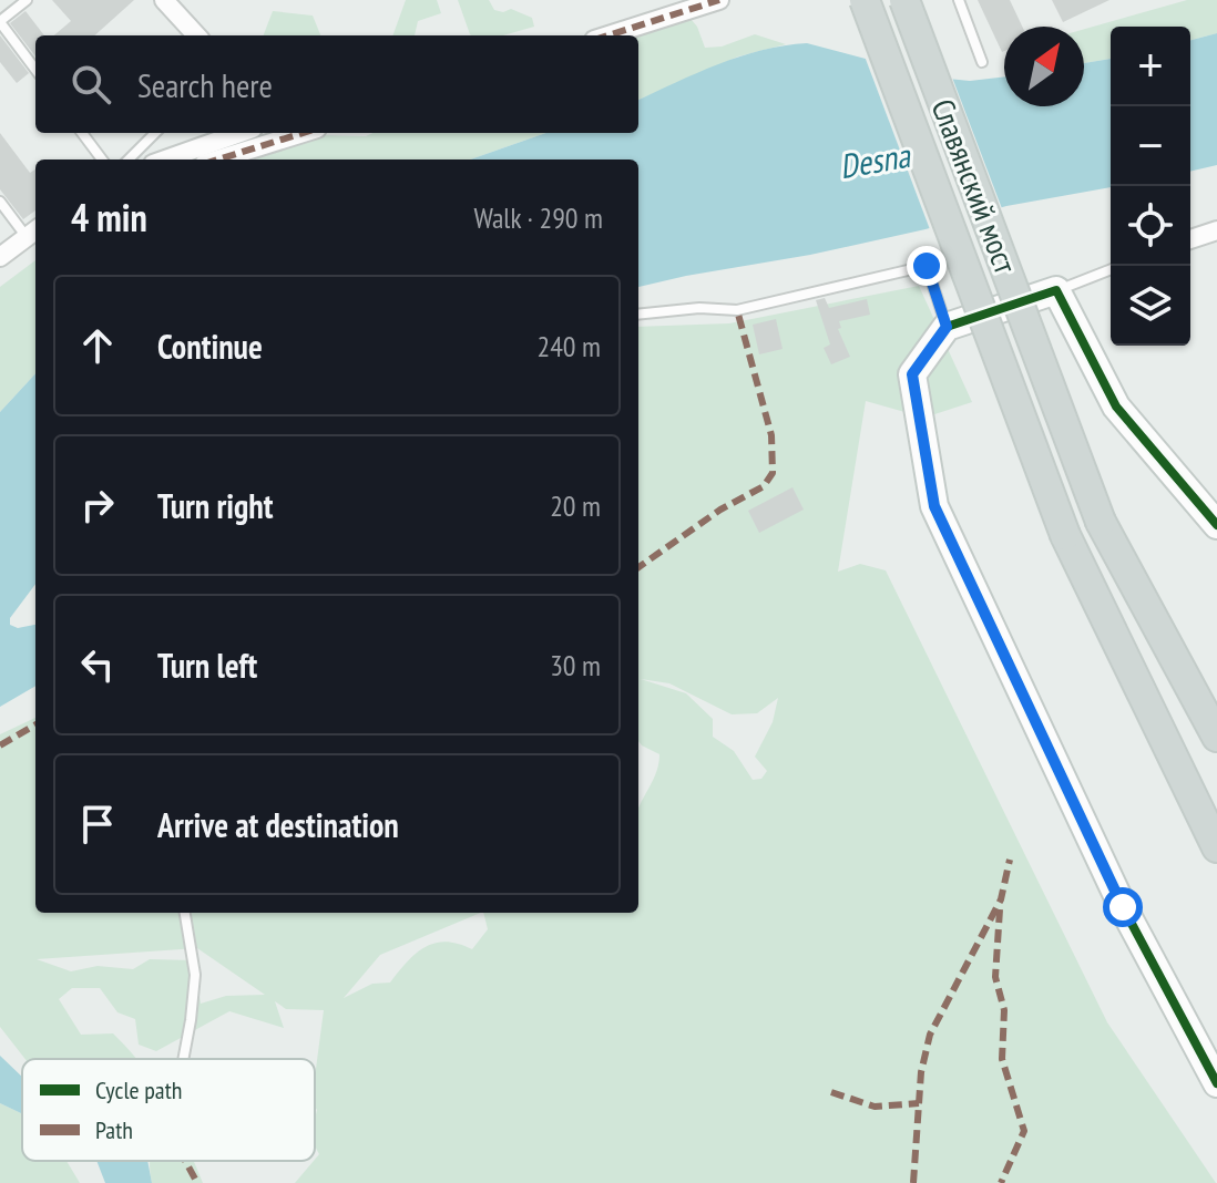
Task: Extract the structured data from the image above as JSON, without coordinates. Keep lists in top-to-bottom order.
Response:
{
  "streets": {
    "main road": ["Славянский мост"]
  },
  "water": ["Desna"],
  "legend": ["Cycle path", "Path"],
  "north": "top right",
  "page": {
    "map_buttons": ["+", "−"],
    "search": "Search here",
    "heading": ["4 min", "Walk · 290 m"],
    "list": [
      ["Continue", "240 m"],
      ["Turn right", "20 m"],
      ["Turn left", "30 m"],
      "Arrive at destination"
    ]
  }
}
